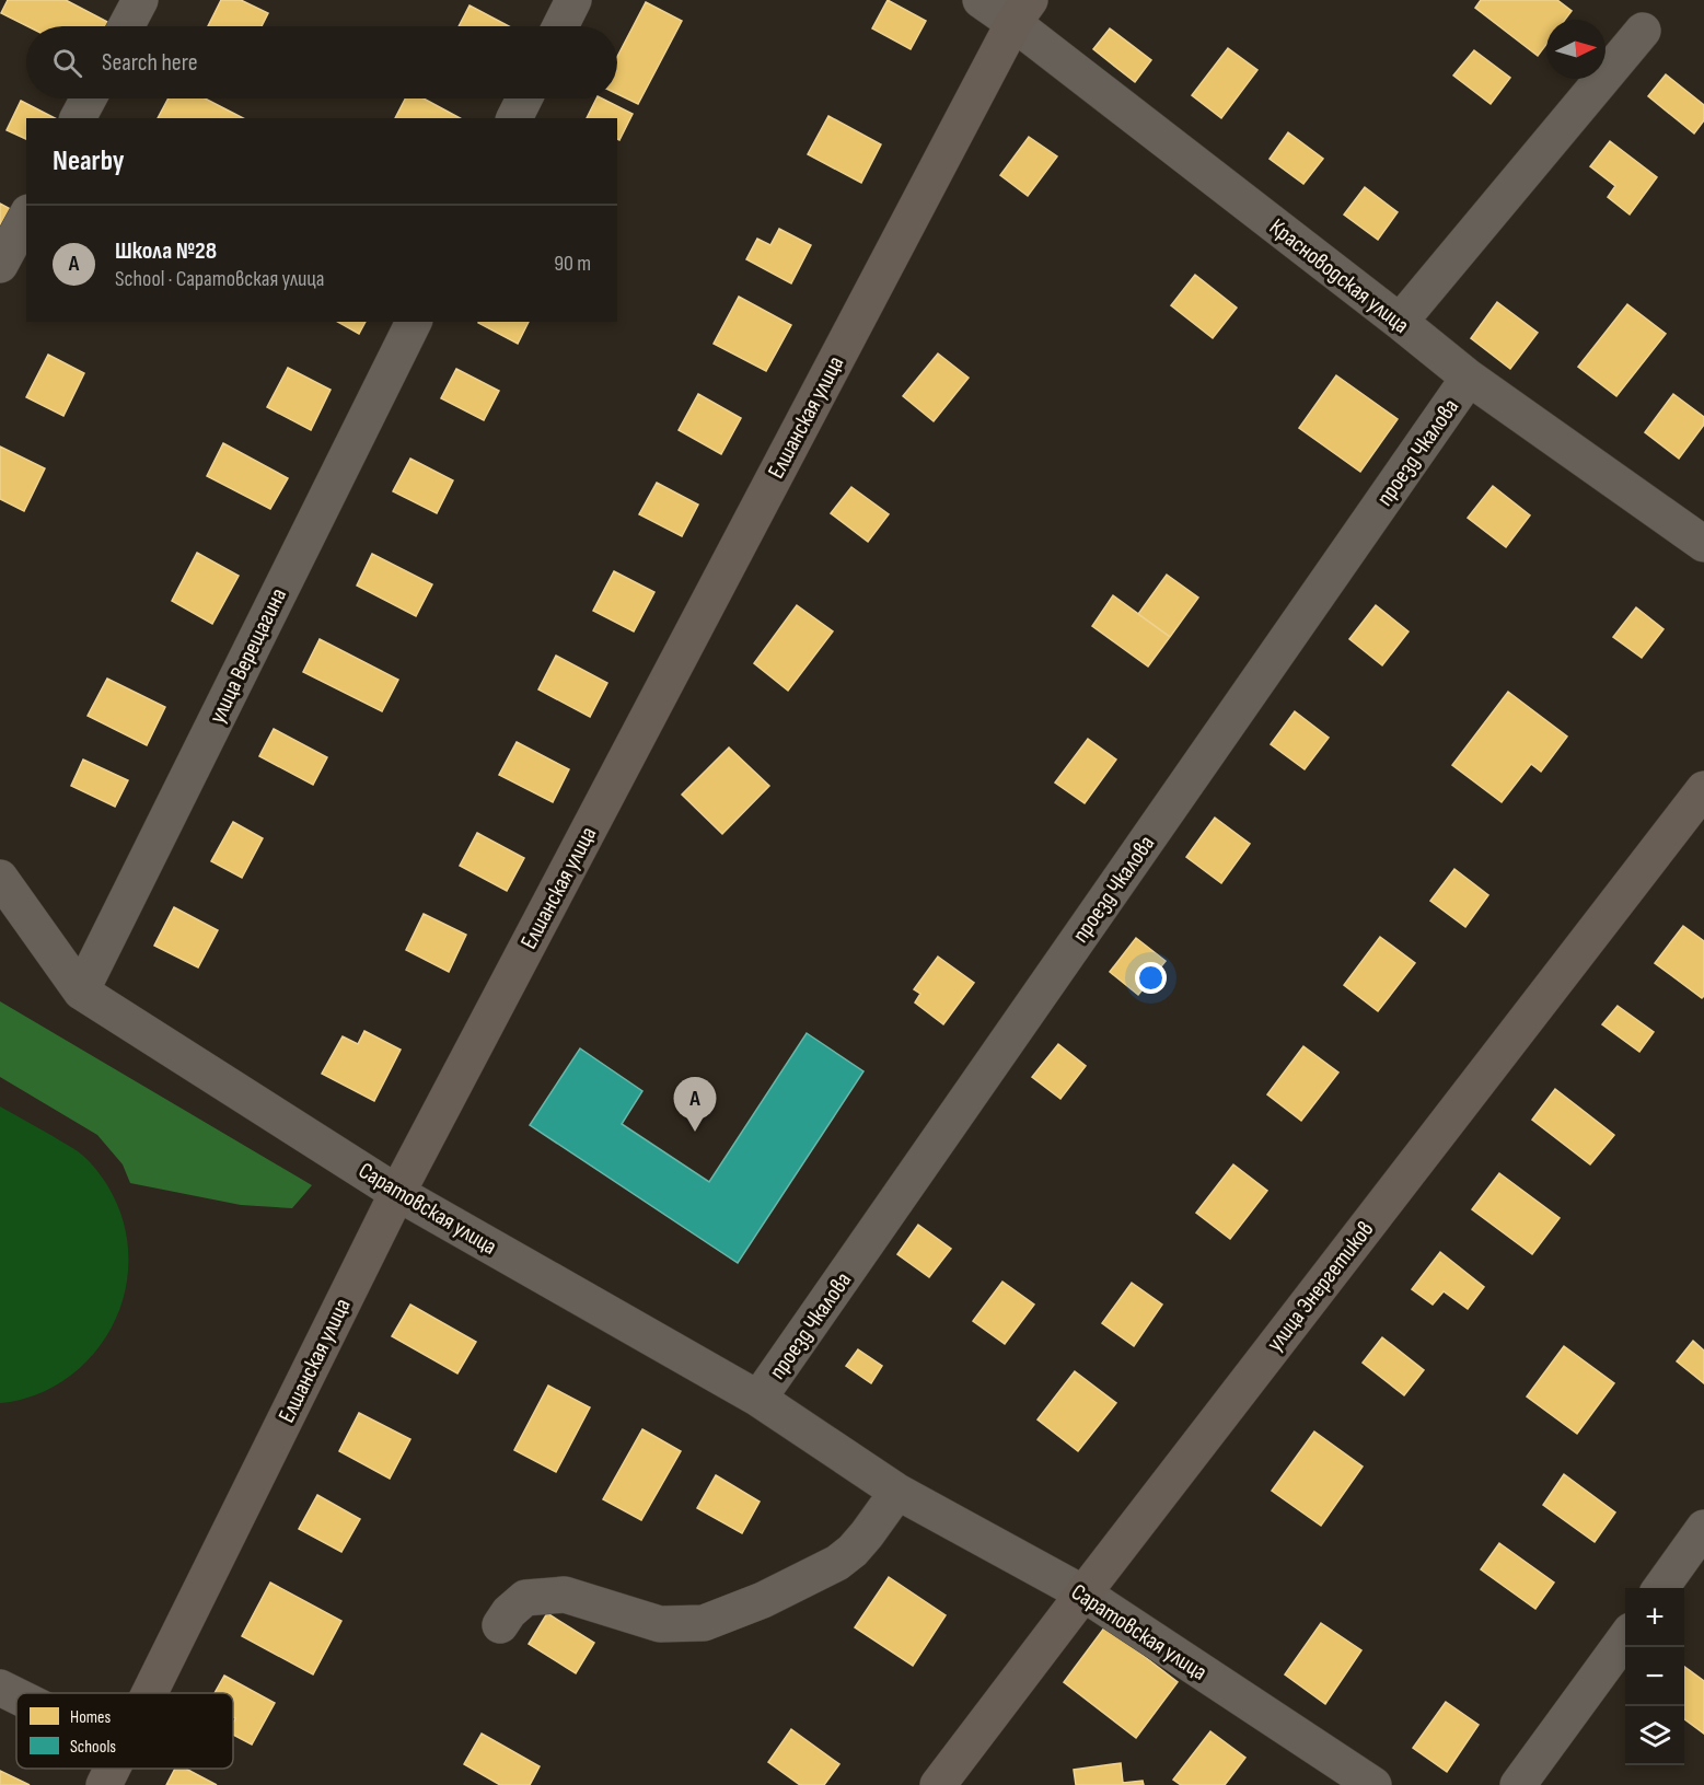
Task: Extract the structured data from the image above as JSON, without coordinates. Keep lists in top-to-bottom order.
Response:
{
  "streets": {
    "main road": ["Елшанская улица", "улица Энергетиков"],
    "street": [
      "Красноводская улица",
      "проезд Чкалова",
      "улица Верещагина",
      "Саратовская улица"
    ]
  },
  "crossings": [
    ["Красноводская улица", "Елшанская улица"],
    ["Красноводская улица", "проезд Чкалова"],
    ["Елшанская улица", "Саратовская улица"],
    ["проезд Чкалова", "Саратовская улица"],
    ["улица Верещагина", "Саратовская улица"],
    ["Саратовская улица", "улица Энергетиков"]
  ],
  "legend": ["Homes", "Schools"],
  "north": "right",
  "page": {
    "search": "Search here",
    "heading": "Nearby",
    "list": [
      {
        "mark": "A",
        "name": "Школа №28",
        "note": "School · Саратовская улица",
        "value": "90 m"
      }
    ],
    "pins": "A",
    "map_buttons": ["+", "−"]
  }
}
